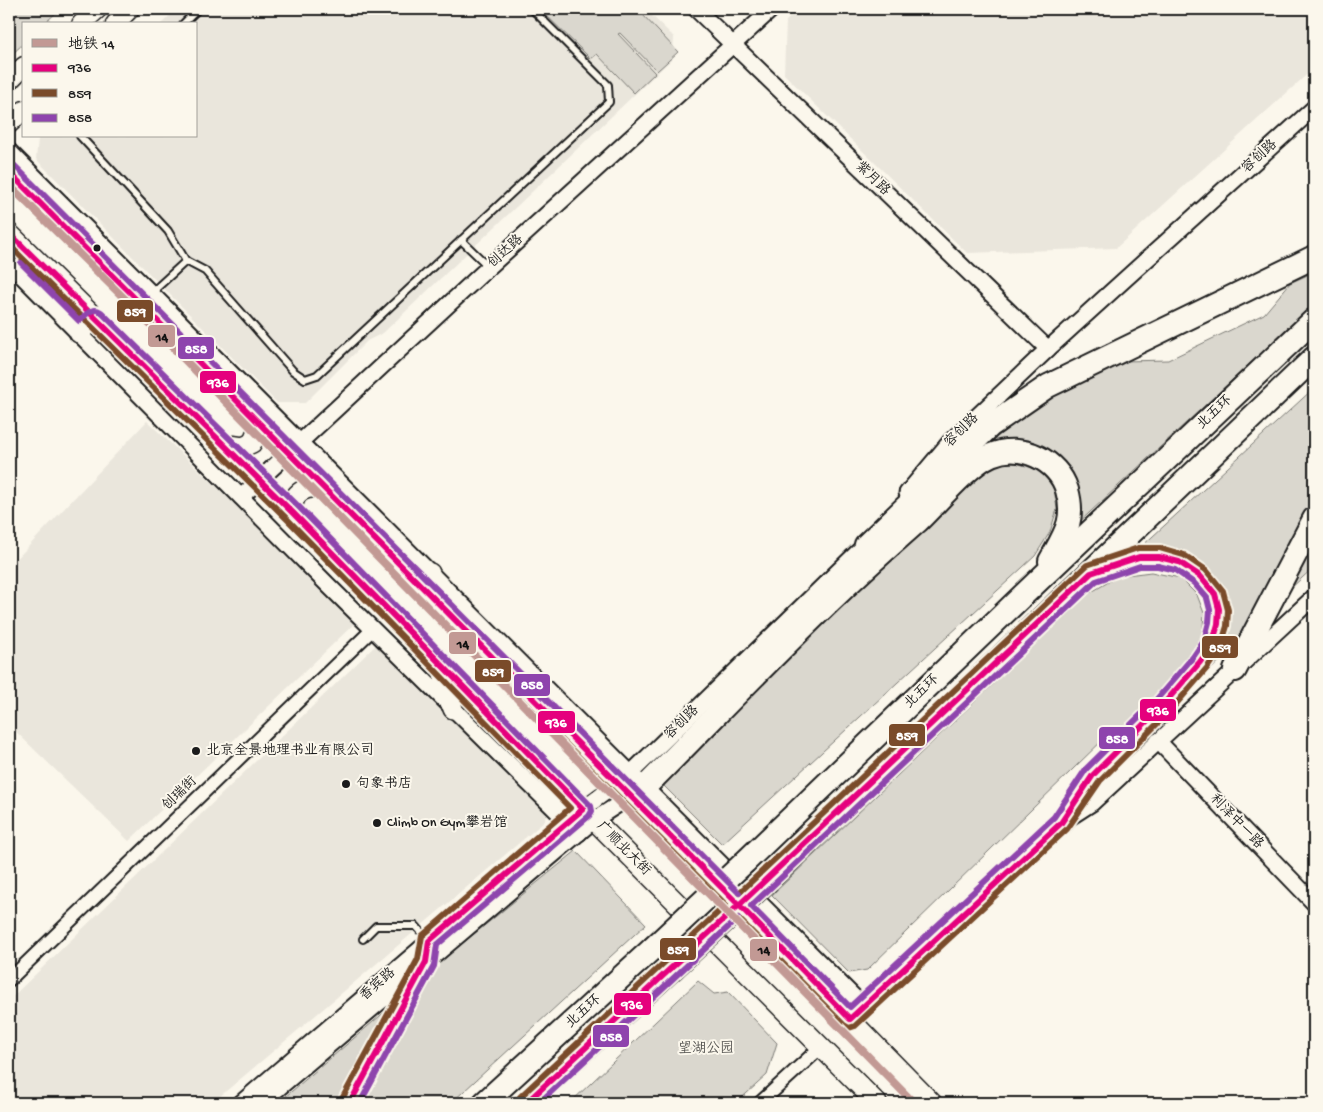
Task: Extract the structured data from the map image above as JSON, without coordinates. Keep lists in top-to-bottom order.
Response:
{
  "streets": {
    "highway": ["北五环"],
    "main road": ["广顺北大街"],
    "street": [
      "容创路",
      "紫月路",
      "创达路",
      "创瑞街",
      "利泽中一路",
      "香宾路"
    ]
  },
  "crossings": [
    ["容创路", "紫月路"],
    ["容创路", "广顺北大街"],
    ["容创路", "香宾路"],
    ["紫月路", "创达路"],
    ["创达路", "广顺北大街"],
    ["广顺北大街", "香宾路"]
  ],
  "parks": ["望湖公园"],
  "places": ["北京全景地理书业有限公司", "句象书店", "Climb On Gym攀岩馆"],
  "lines": [
    "transit line 858",
    "transit line 936",
    "transit line 859",
    "metro line 14"
  ],
  "legend": [
    "地铁 14",
    "936",
    "859",
    "858"
  ]
}
